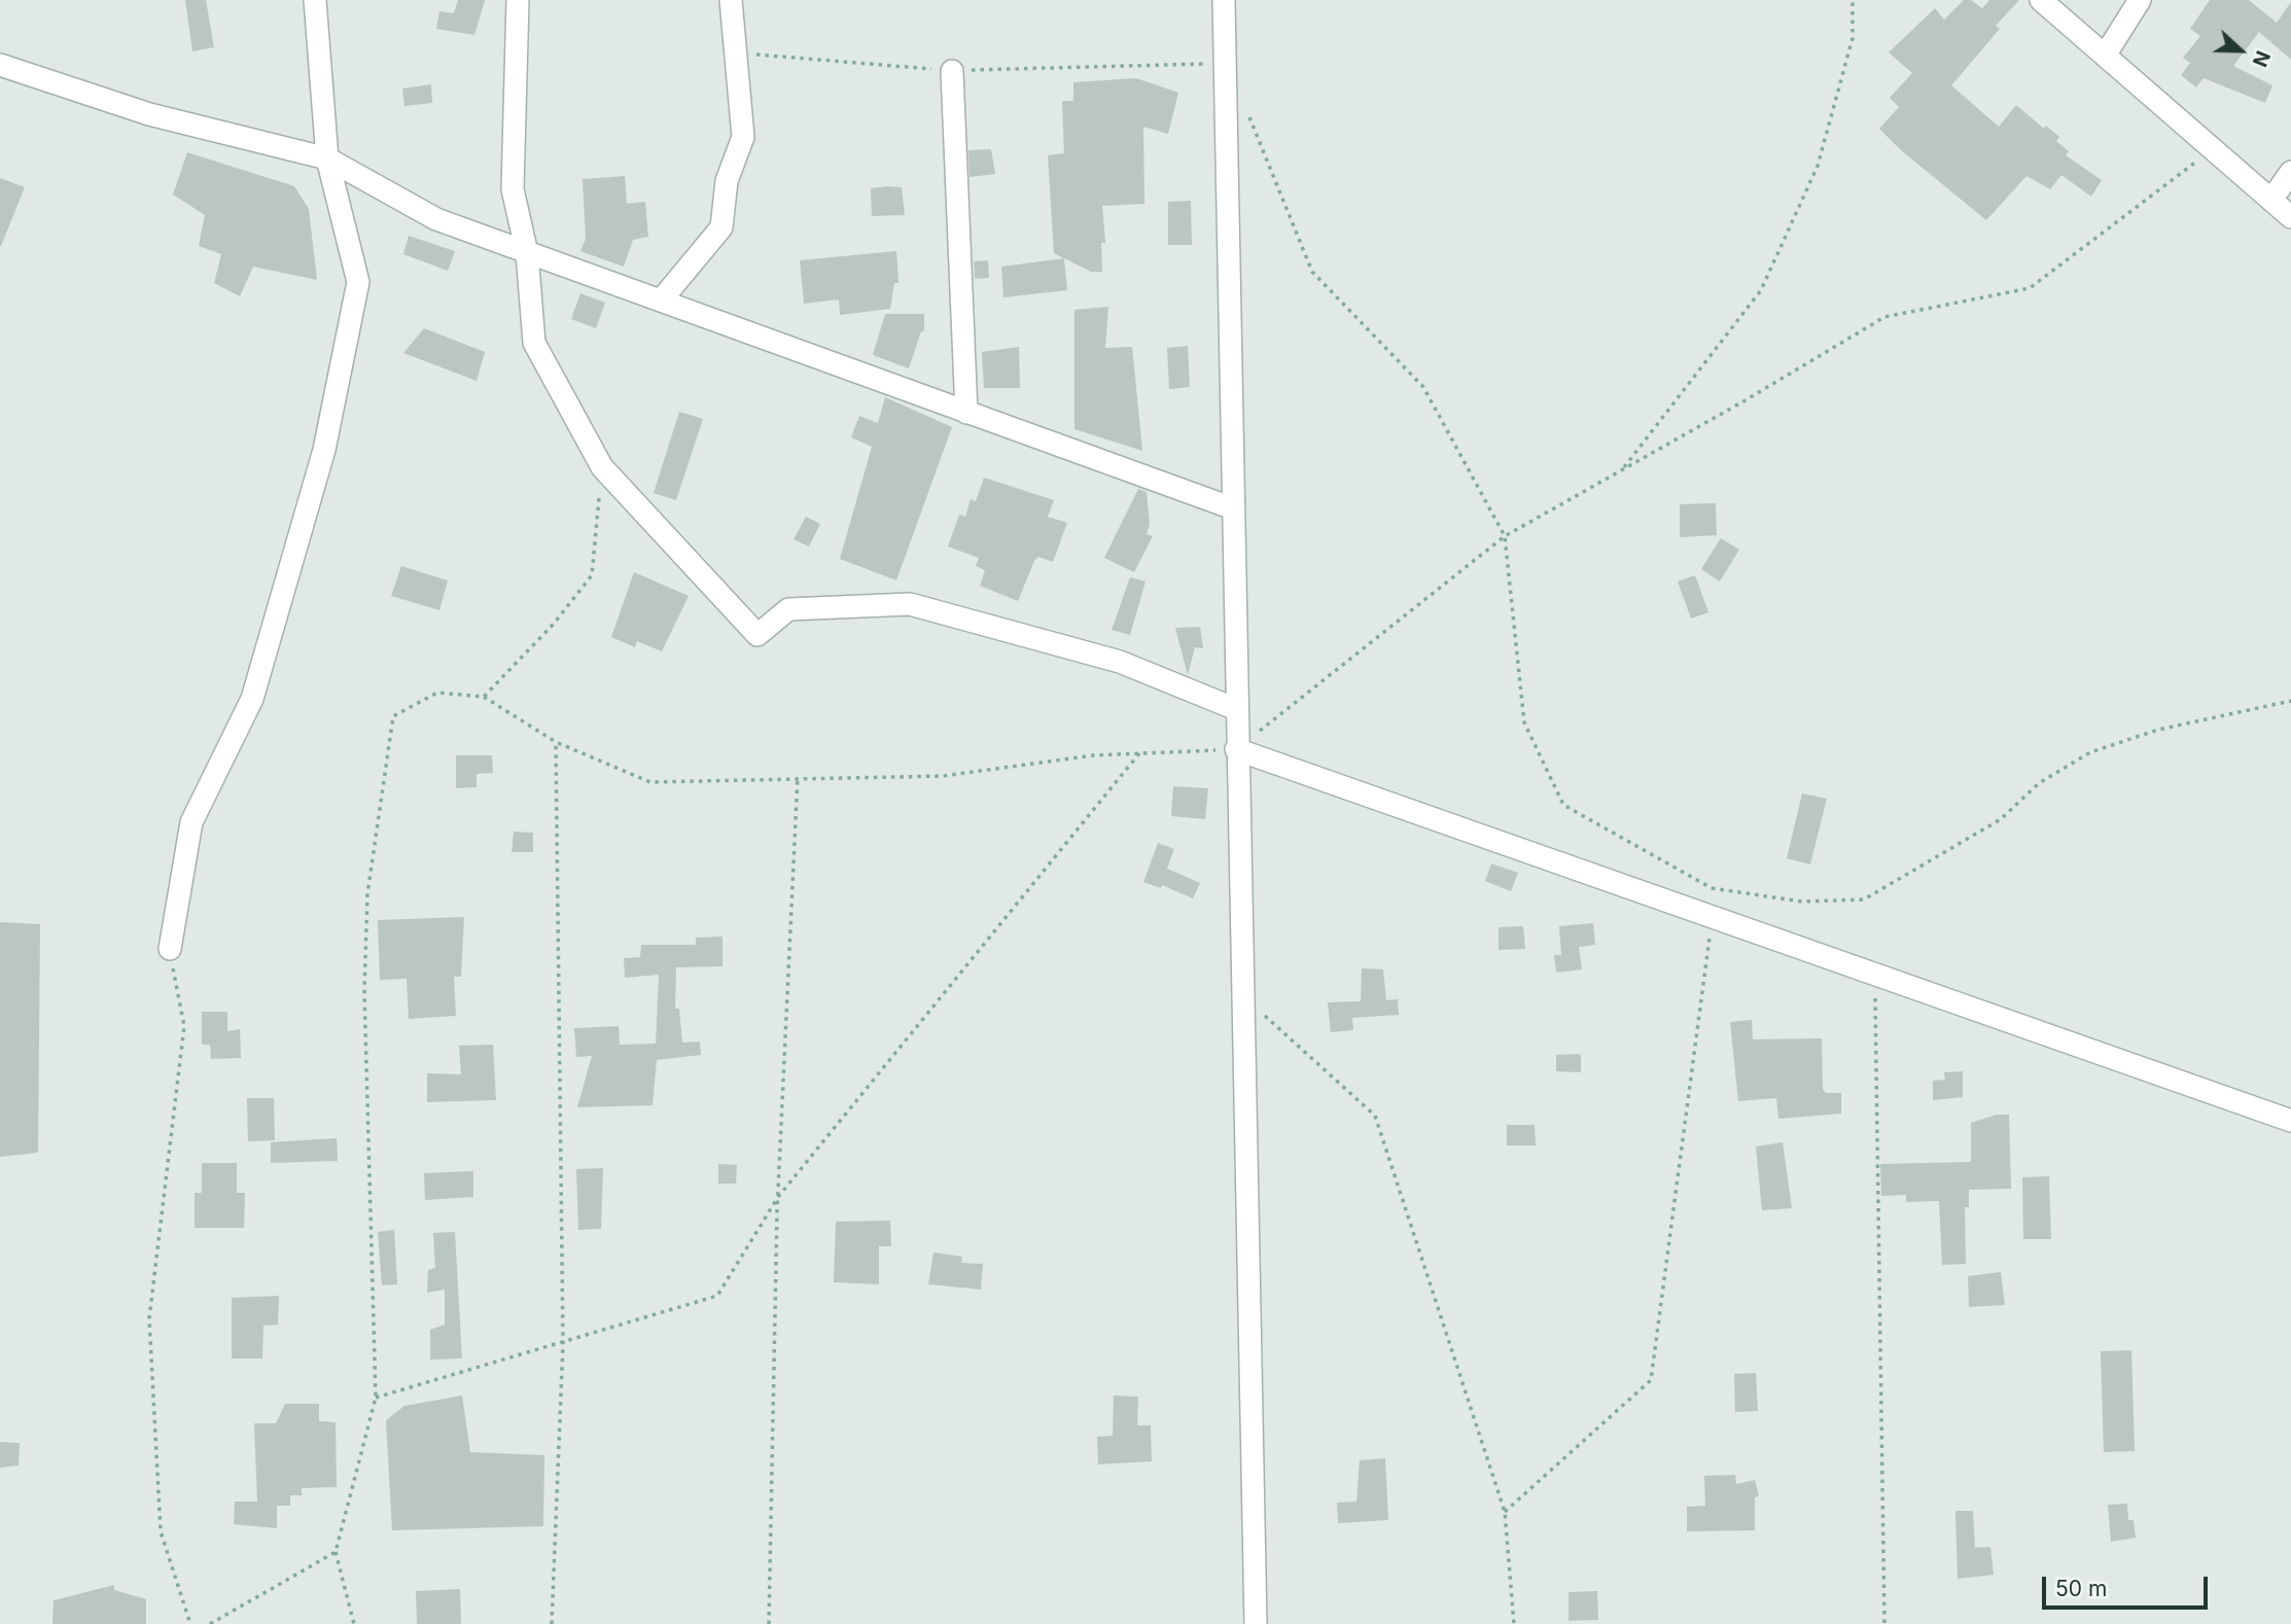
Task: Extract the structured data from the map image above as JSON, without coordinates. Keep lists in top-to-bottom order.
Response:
{
  "scale_bar": "50 m",
  "north": "right"
}
